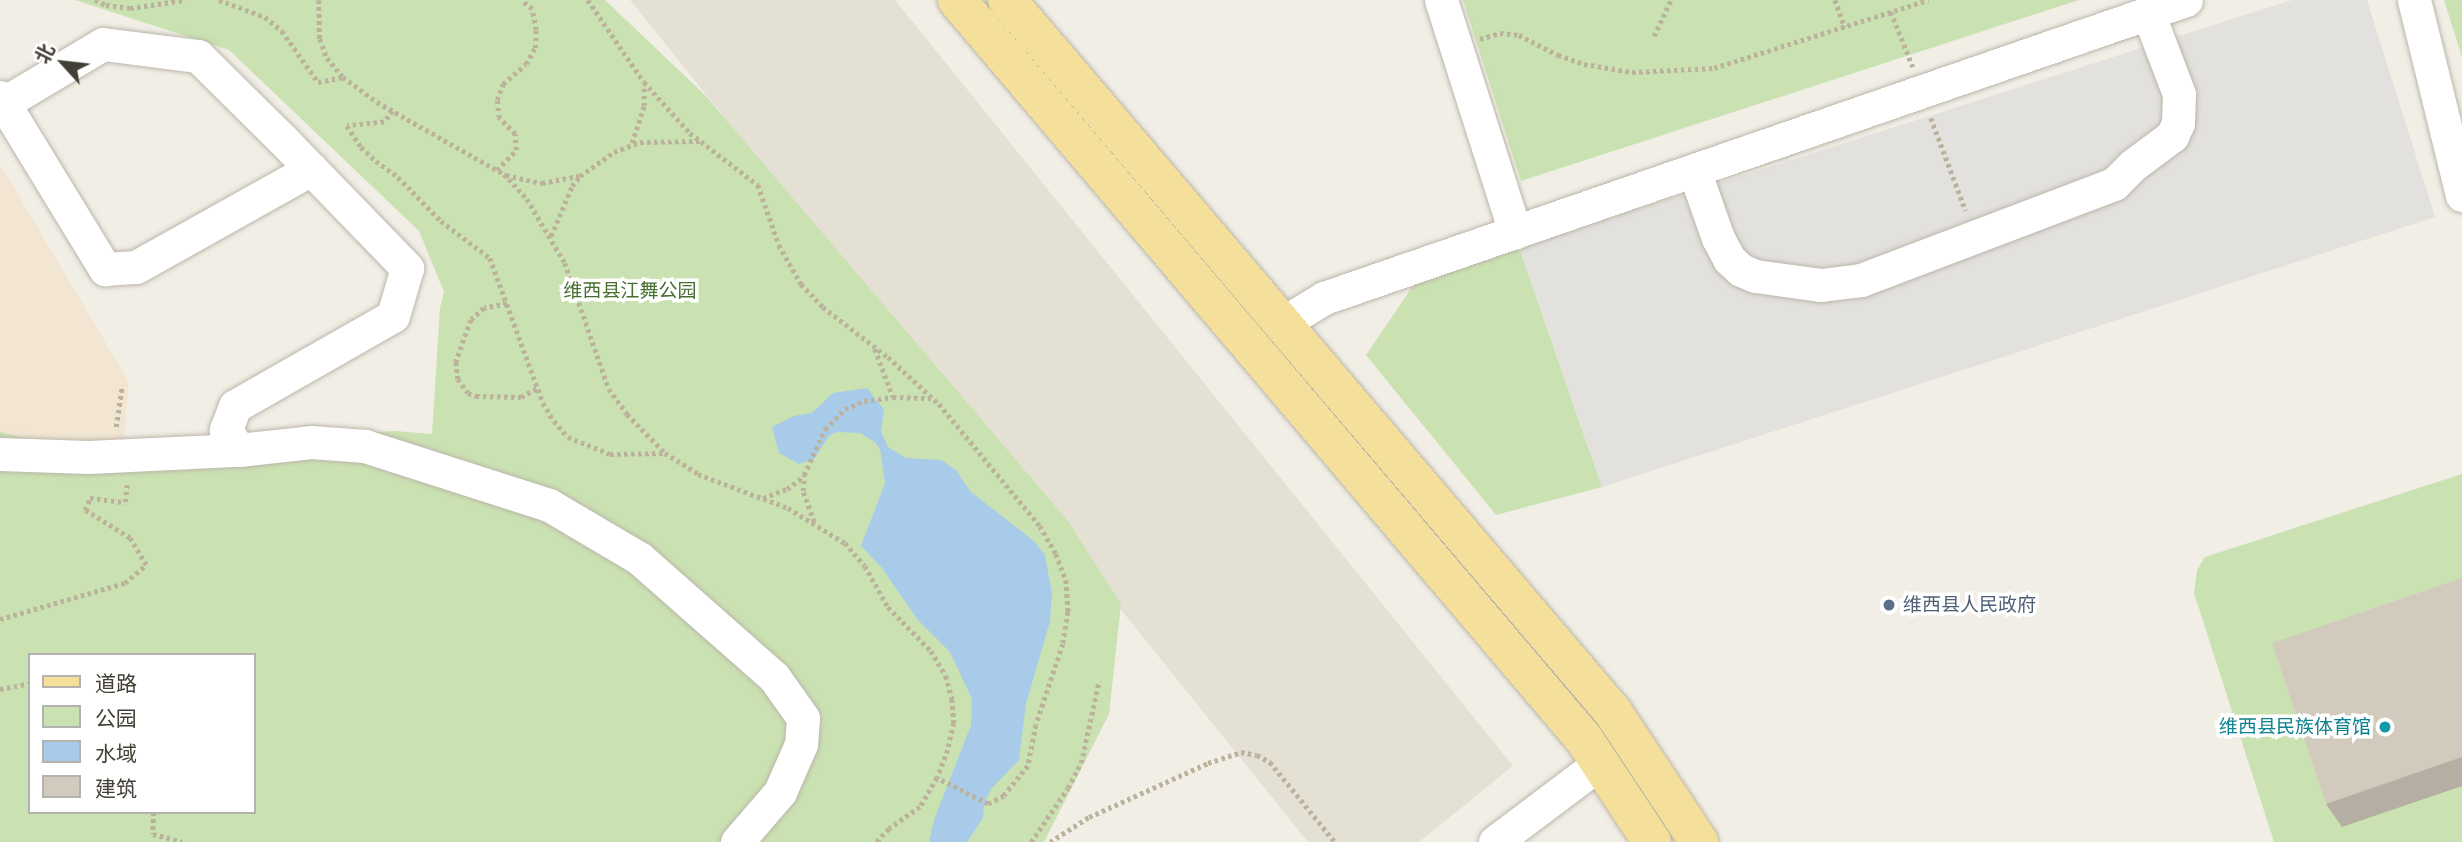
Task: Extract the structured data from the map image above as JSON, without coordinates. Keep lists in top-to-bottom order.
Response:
{
  "parks": ["维西县江舞公园"],
  "places": ["维西县人民政府", "维西县民族体育馆"],
  "legend": [
    "道路",
    "公园",
    "水域",
    "建筑"
  ],
  "north": "top left"
}
